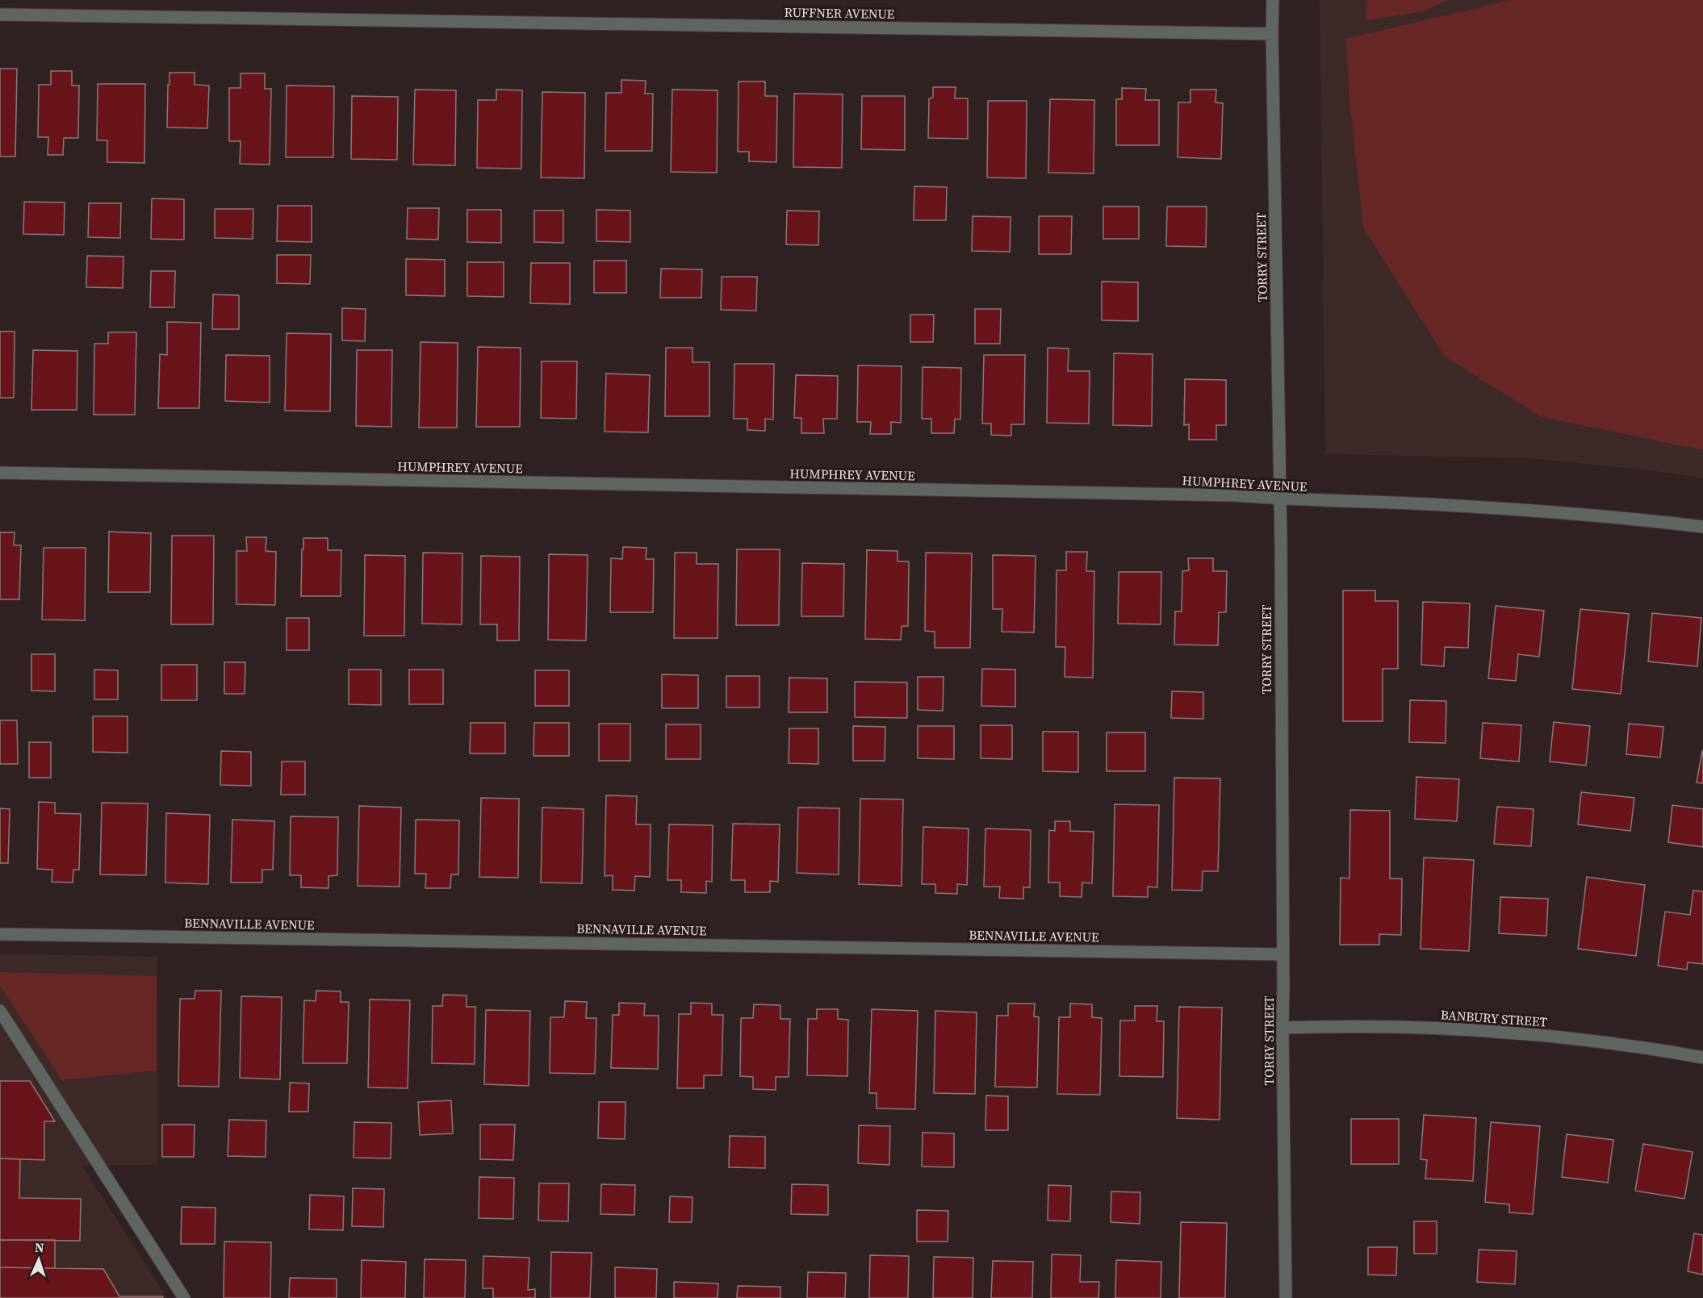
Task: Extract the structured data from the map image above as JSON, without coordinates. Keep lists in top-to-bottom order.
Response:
{
  "streets": {
    "street": [
      "RUFFNER AVENUE",
      "TORRY STREET",
      "HUMPHREY AVENUE",
      "BENNAVILLE AVENUE",
      "BANBURY STREET"
    ]
  },
  "crossings": [
    ["RUFFNER AVENUE", "TORRY STREET"],
    ["TORRY STREET", "HUMPHREY AVENUE"],
    ["TORRY STREET", "BENNAVILLE AVENUE"],
    ["TORRY STREET", "BANBURY STREET"]
  ],
  "north": "top"
}
